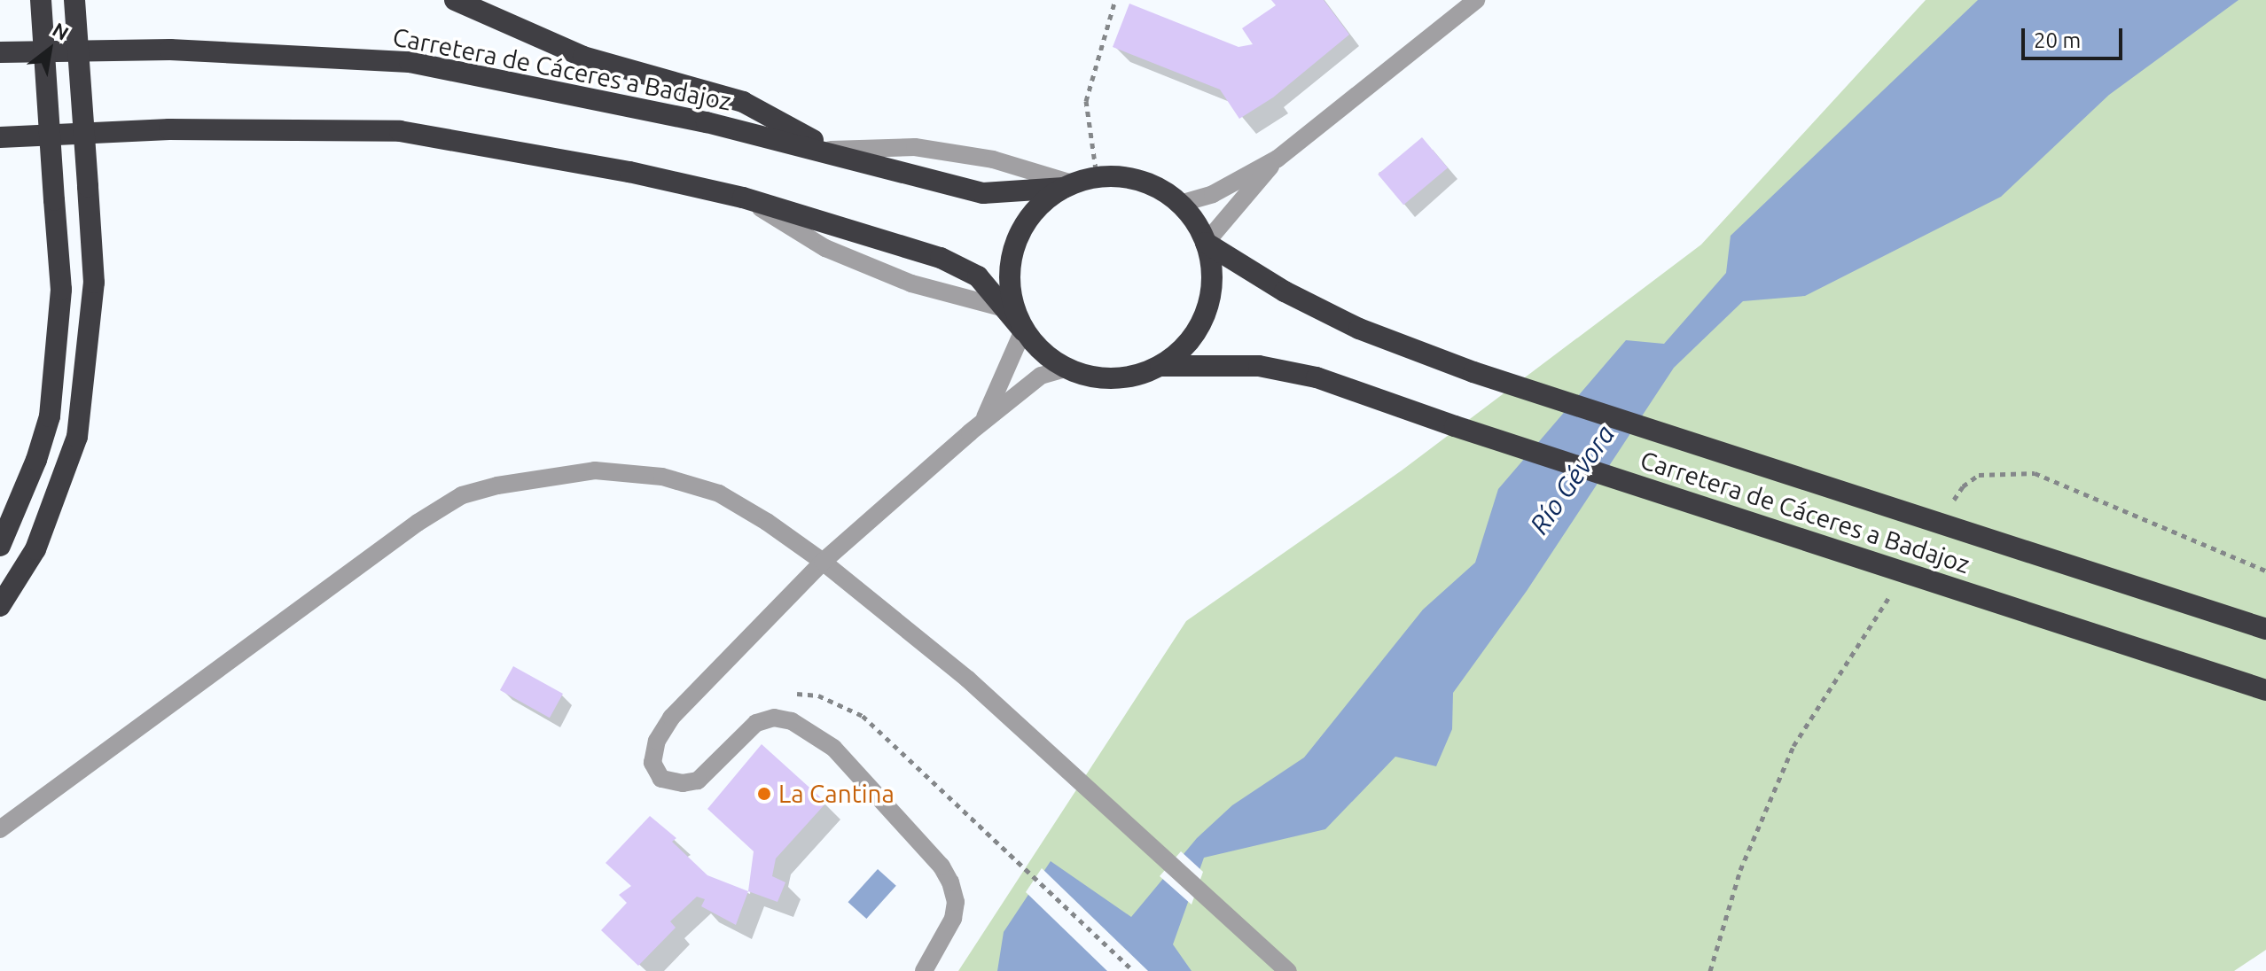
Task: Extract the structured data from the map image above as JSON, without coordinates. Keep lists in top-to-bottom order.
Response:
{
  "streets": {
    "highway": ["Carretera de Cáceres a Badajoz"]
  },
  "water": ["Río Gévora"],
  "places": ["La Cantina"],
  "scale_bar": "20 m",
  "north": "top right"
}
